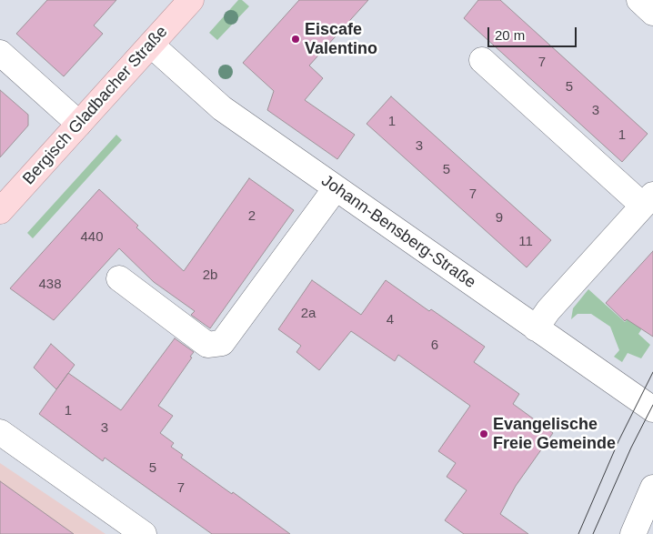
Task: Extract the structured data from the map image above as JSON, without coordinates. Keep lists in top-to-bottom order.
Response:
{
  "streets": {
    "main road": ["Bergisch Gladbacher Straße"],
    "street": ["Johann-Bensberg-Straße"]
  },
  "crossings": [
    ["Bergisch Gladbacher Straße", "Johann-Bensberg-Straße"]
  ],
  "places": ["Eiscafe Valentino", "Evangelische Freie Gemeinde"],
  "house_numbers": [
    "7",
    "5",
    "3",
    "1",
    "1",
    "3",
    "5",
    "7",
    "2",
    "9",
    "440",
    "11",
    "2b",
    "438",
    "2a",
    "4",
    "6",
    "1",
    "3",
    "5",
    "7"
  ],
  "scale_bar": "20 m"
}
